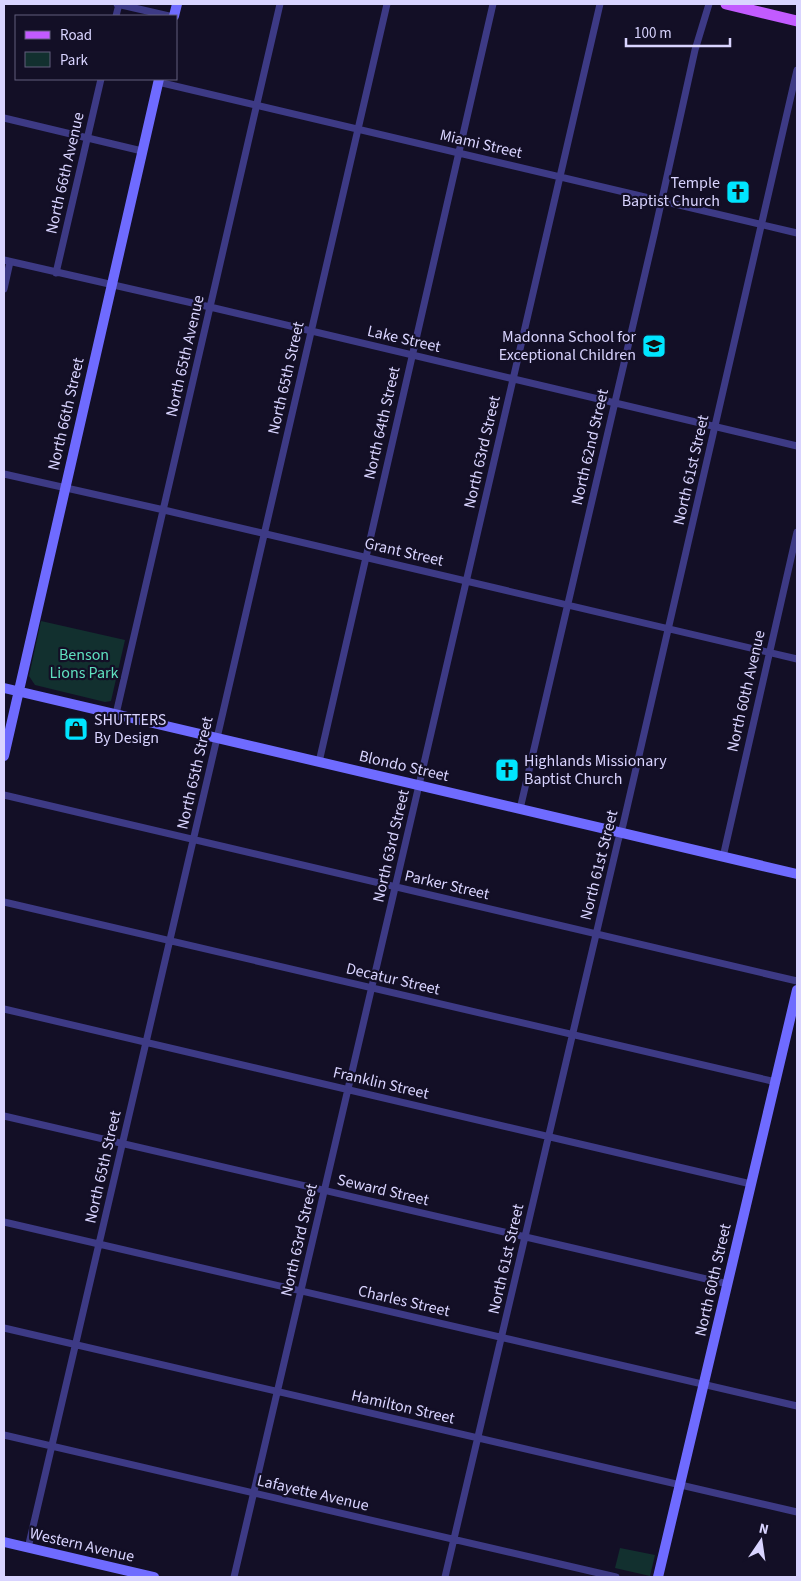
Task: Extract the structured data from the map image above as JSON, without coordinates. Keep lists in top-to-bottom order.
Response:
{
  "streets": {
    "street": [
      "Miami Street",
      "North 66th Avenue",
      "Lake Street",
      "North 65th Avenue",
      "North 65th Street",
      "North 66th Street",
      "North 64th Street",
      "North 62nd Street",
      "North 63rd Street",
      "North 61st Street",
      "Grant Street",
      "North 60th Avenue",
      "Blondo Street",
      "Parker Street",
      "Decatur Street",
      "Franklin Street",
      "Seward Street",
      "North 60th Street",
      "Charles Street",
      "Hamilton Street",
      "Lafayette Avenue",
      "Western Avenue"
    ]
  },
  "crossings": [
    ["Miami Street", "North 65th Avenue"],
    ["Miami Street", "North 65th Street"],
    ["Miami Street", "North 66th Street"],
    ["Miami Street", "North 64th Street"],
    ["Miami Street", "North 62nd Street"],
    ["Miami Street", "North 63rd Street"],
    ["Miami Street", "North 61st Street"],
    ["North 66th Avenue", "Lake Street"],
    ["Lake Street", "North 65th Avenue"],
    ["Lake Street", "North 65th Street"],
    ["Lake Street", "North 66th Street"],
    ["Lake Street", "North 64th Street"],
    ["Lake Street", "North 62nd Street"],
    ["Lake Street", "North 63rd Street"],
    ["Lake Street", "North 61st Street"],
    ["North 65th Avenue", "Grant Street"],
    ["North 65th Avenue", "Blondo Street"],
    ["North 65th Street", "Grant Street"],
    ["North 65th Street", "Blondo Street"],
    ["North 65th Street", "Parker Street"],
    ["North 65th Street", "Decatur Street"],
    ["North 65th Street", "Franklin Street"],
    ["North 65th Street", "Seward Street"],
    ["North 65th Street", "Charles Street"],
    ["North 65th Street", "Hamilton Street"],
    ["North 65th Street", "Lafayette Avenue"],
    ["North 65th Street", "Western Avenue"],
    ["North 66th Street", "Grant Street"],
    ["North 66th Street", "Blondo Street"],
    ["North 64th Street", "Grant Street"],
    ["North 64th Street", "Blondo Street"],
    ["North 62nd Street", "Grant Street"],
    ["North 62nd Street", "Blondo Street"],
    ["North 63rd Street", "Grant Street"],
    ["North 63rd Street", "Blondo Street"],
    ["North 63rd Street", "Parker Street"],
    ["North 63rd Street", "Decatur Street"],
    ["North 63rd Street", "Franklin Street"],
    ["North 63rd Street", "Seward Street"],
    ["North 63rd Street", "Charles Street"],
    ["North 63rd Street", "Hamilton Street"],
    ["North 63rd Street", "Lafayette Avenue"],
    ["North 61st Street", "Grant Street"],
    ["North 61st Street", "Blondo Street"],
    ["North 61st Street", "Parker Street"],
    ["North 61st Street", "Decatur Street"],
    ["North 61st Street", "Franklin Street"],
    ["North 61st Street", "Seward Street"],
    ["North 61st Street", "Charles Street"],
    ["North 61st Street", "Hamilton Street"],
    ["North 61st Street", "Lafayette Avenue"],
    ["Grant Street", "North 60th Avenue"],
    ["North 60th Avenue", "Blondo Street"],
    ["Decatur Street", "North 60th Street"],
    ["Franklin Street", "North 60th Street"],
    ["Seward Street", "North 60th Street"],
    ["North 60th Street", "Charles Street"],
    ["North 60th Street", "Hamilton Street"]
  ],
  "parks": ["Benson Lions Park"],
  "places": {
    "church": ["Temple Baptist Church", "Highlands Missionary Baptist Church"],
    "school or university": ["Madonna School for Exceptional Children"],
    "shop": ["SHUTTERS By Design"]
  },
  "legend": ["Road", "Park"],
  "scale_bar": "100 m",
  "north": "top"
}
